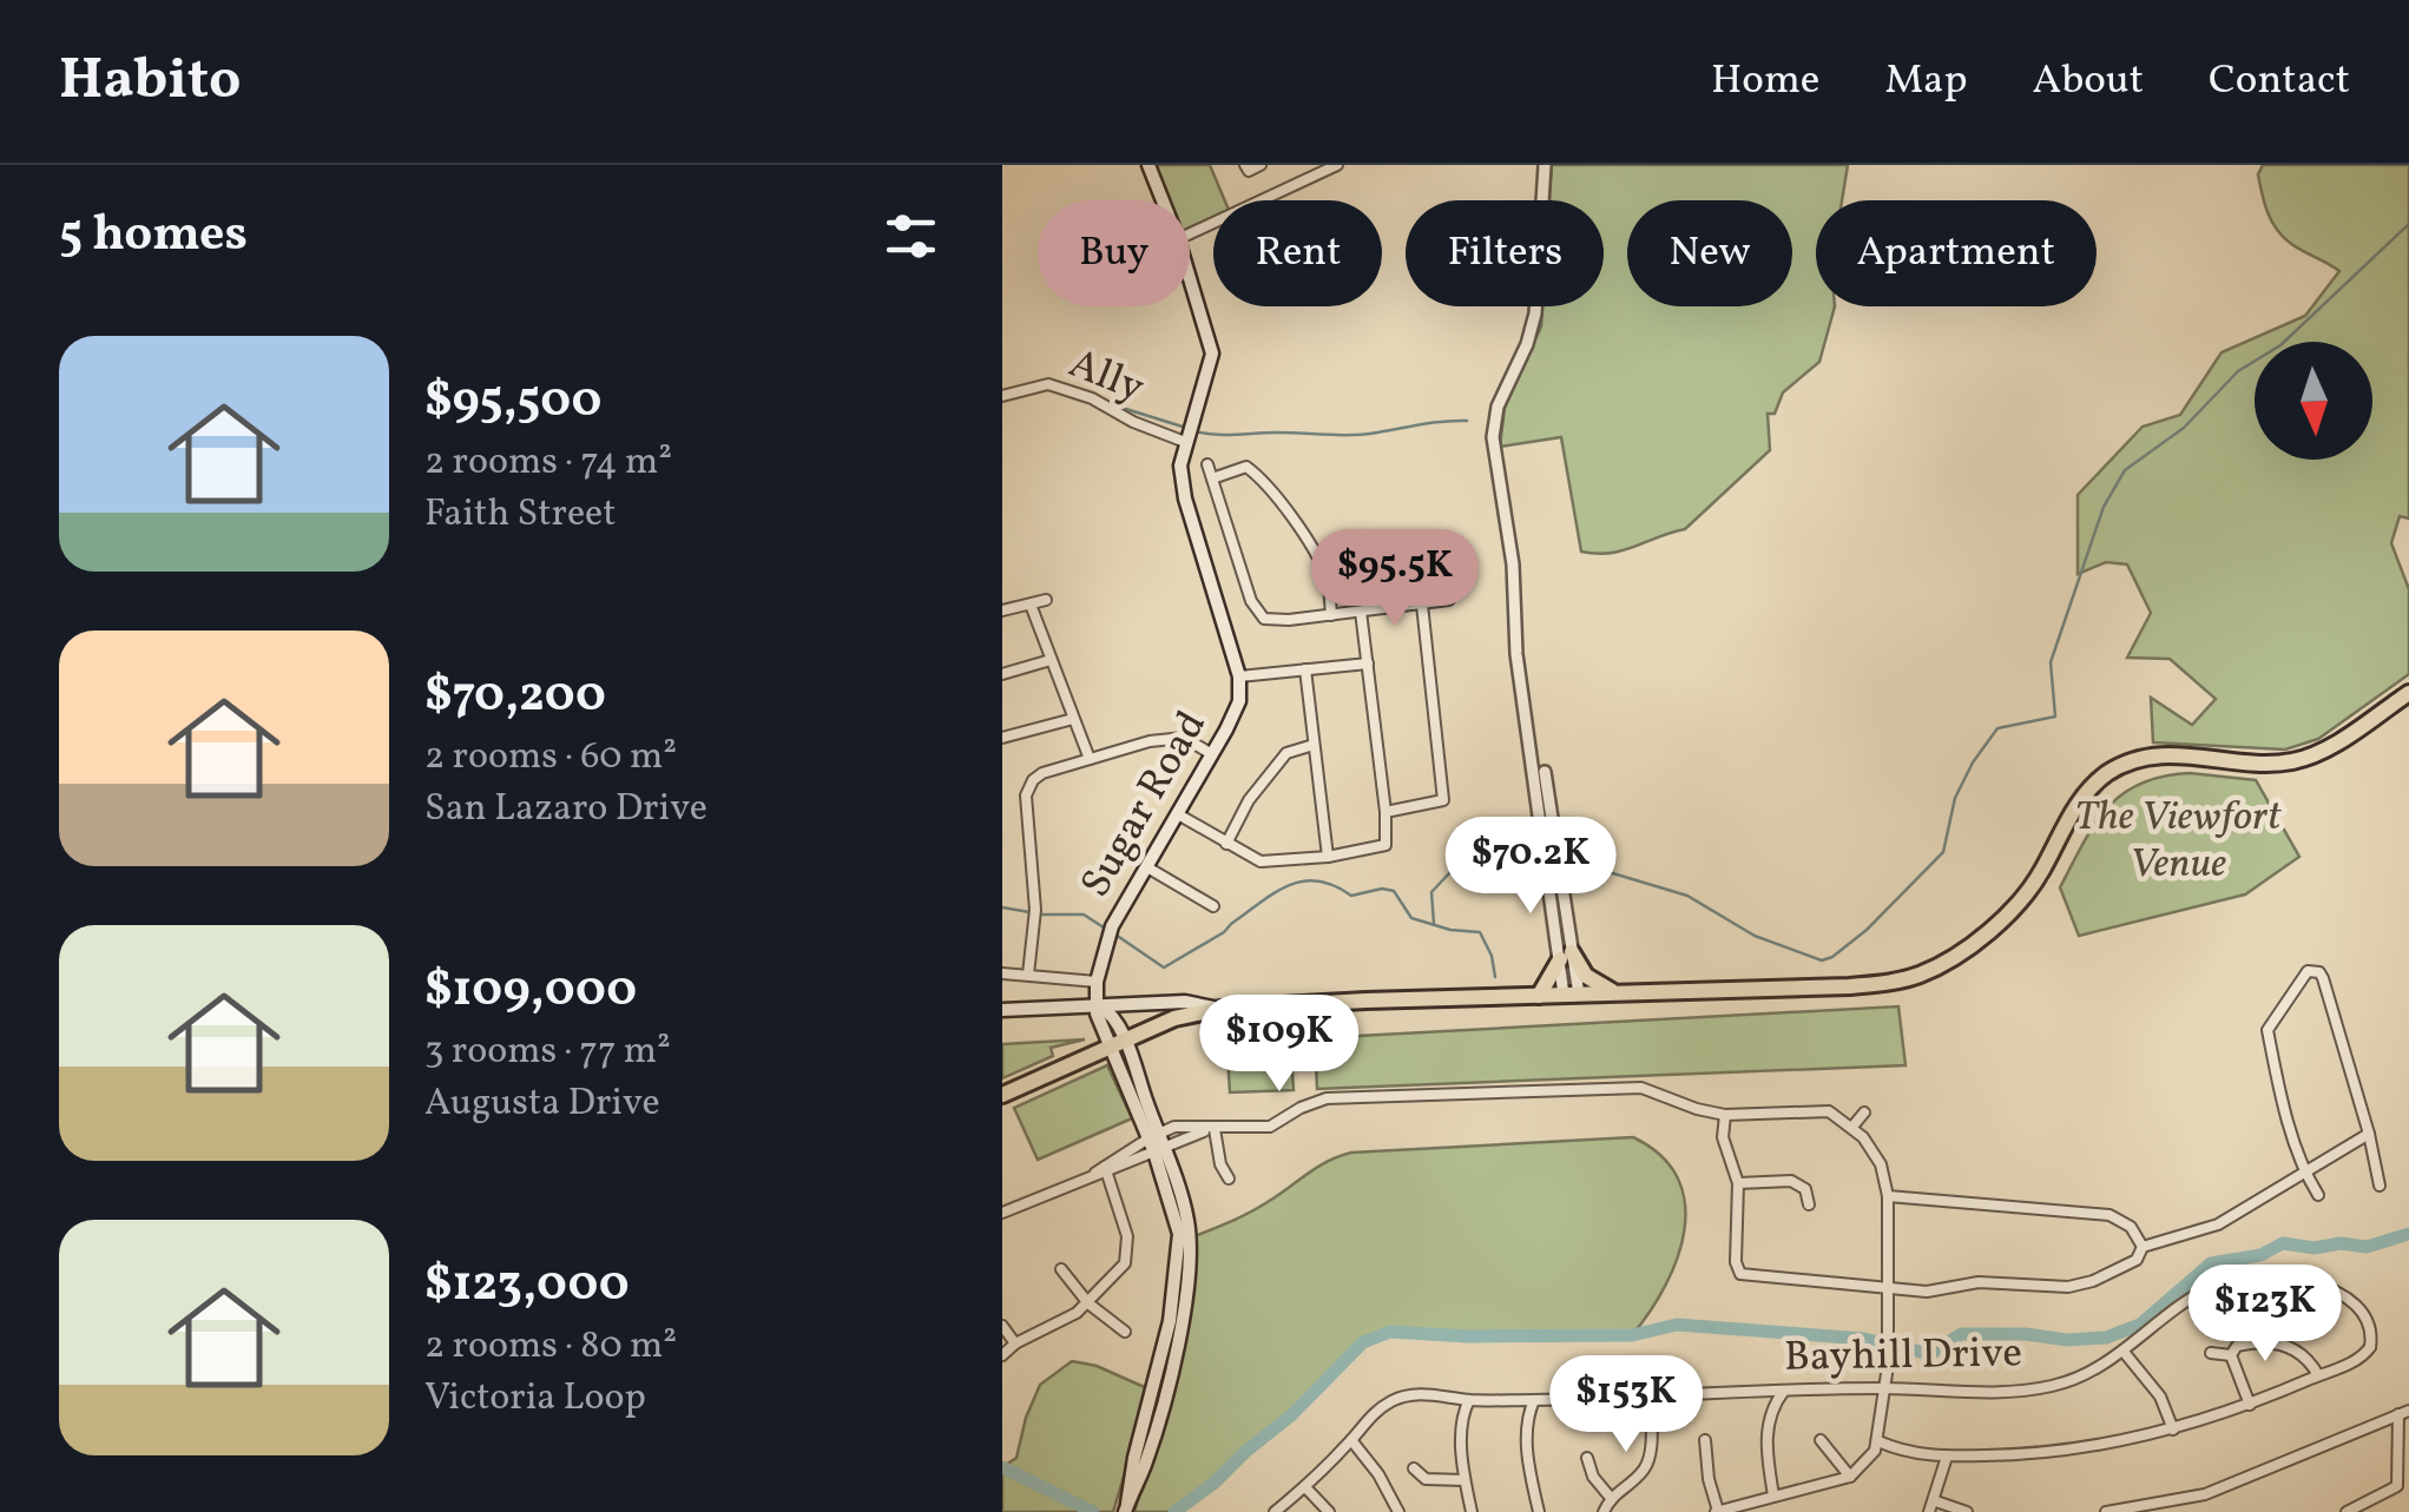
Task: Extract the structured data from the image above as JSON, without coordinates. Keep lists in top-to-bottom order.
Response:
{
  "streets": {
    "main road": ["Sugar Road"],
    "street": ["Ally", "Bayhill Drive"]
  },
  "crossings": [
    ["Ally", "Sugar Road"]
  ],
  "parks": ["The Viewfort Venue"],
  "north": "bottom",
  "page": {
    "header": "Habito",
    "nav": [
      "Home",
      "Map",
      "About",
      "Contact"
    ],
    "heading": "5 homes",
    "chip": [
      "Buy",
      "Rent",
      "Filters",
      "New",
      "Apartment"
    ],
    "list": [
      {
        "name": "$95,500",
        "note": "2 rooms · 74 m² · Faith Street"
      },
      {
        "name": "$70,200",
        "note": "2 rooms · 60 m² · San Lazaro Drive"
      },
      {
        "name": "$109,000",
        "note": "3 rooms · 77 m² · Augusta Drive"
      },
      {
        "name": "$123,000",
        "note": "2 rooms · 80 m² · Victoria Loop"
      }
    ],
    "price": [
      "$95.5K",
      "$70.2K",
      "$109K",
      "$123K",
      "$153K"
    ]
  }
}
